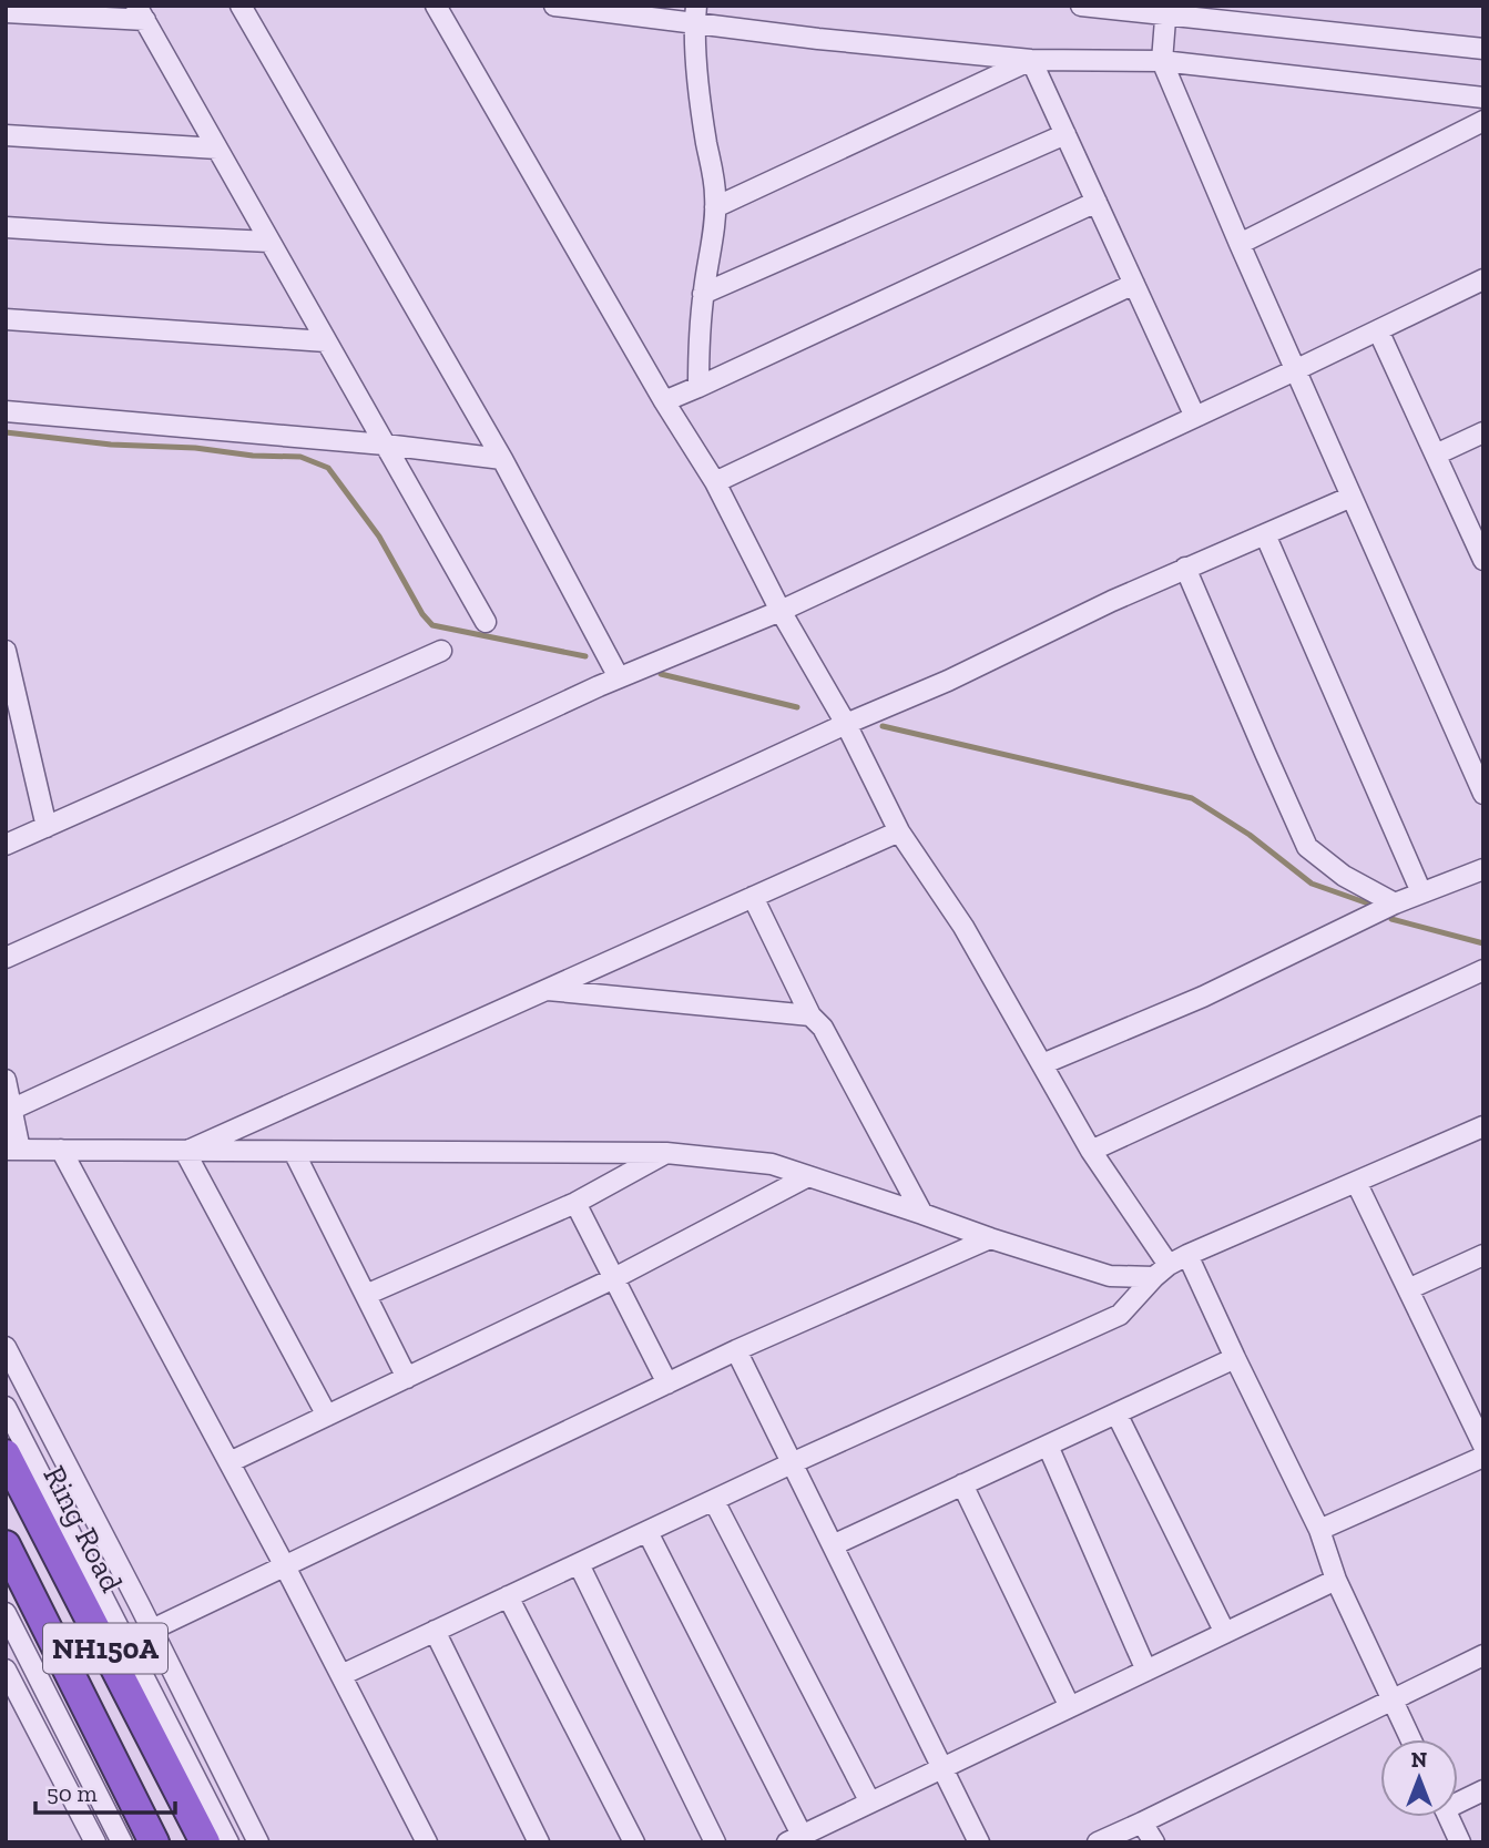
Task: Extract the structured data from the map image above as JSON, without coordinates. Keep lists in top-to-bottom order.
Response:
{
  "streets": {
    "highway": ["Ring Road", "NH150A"]
  },
  "scale_bar": "50 m",
  "north": "top"
}
